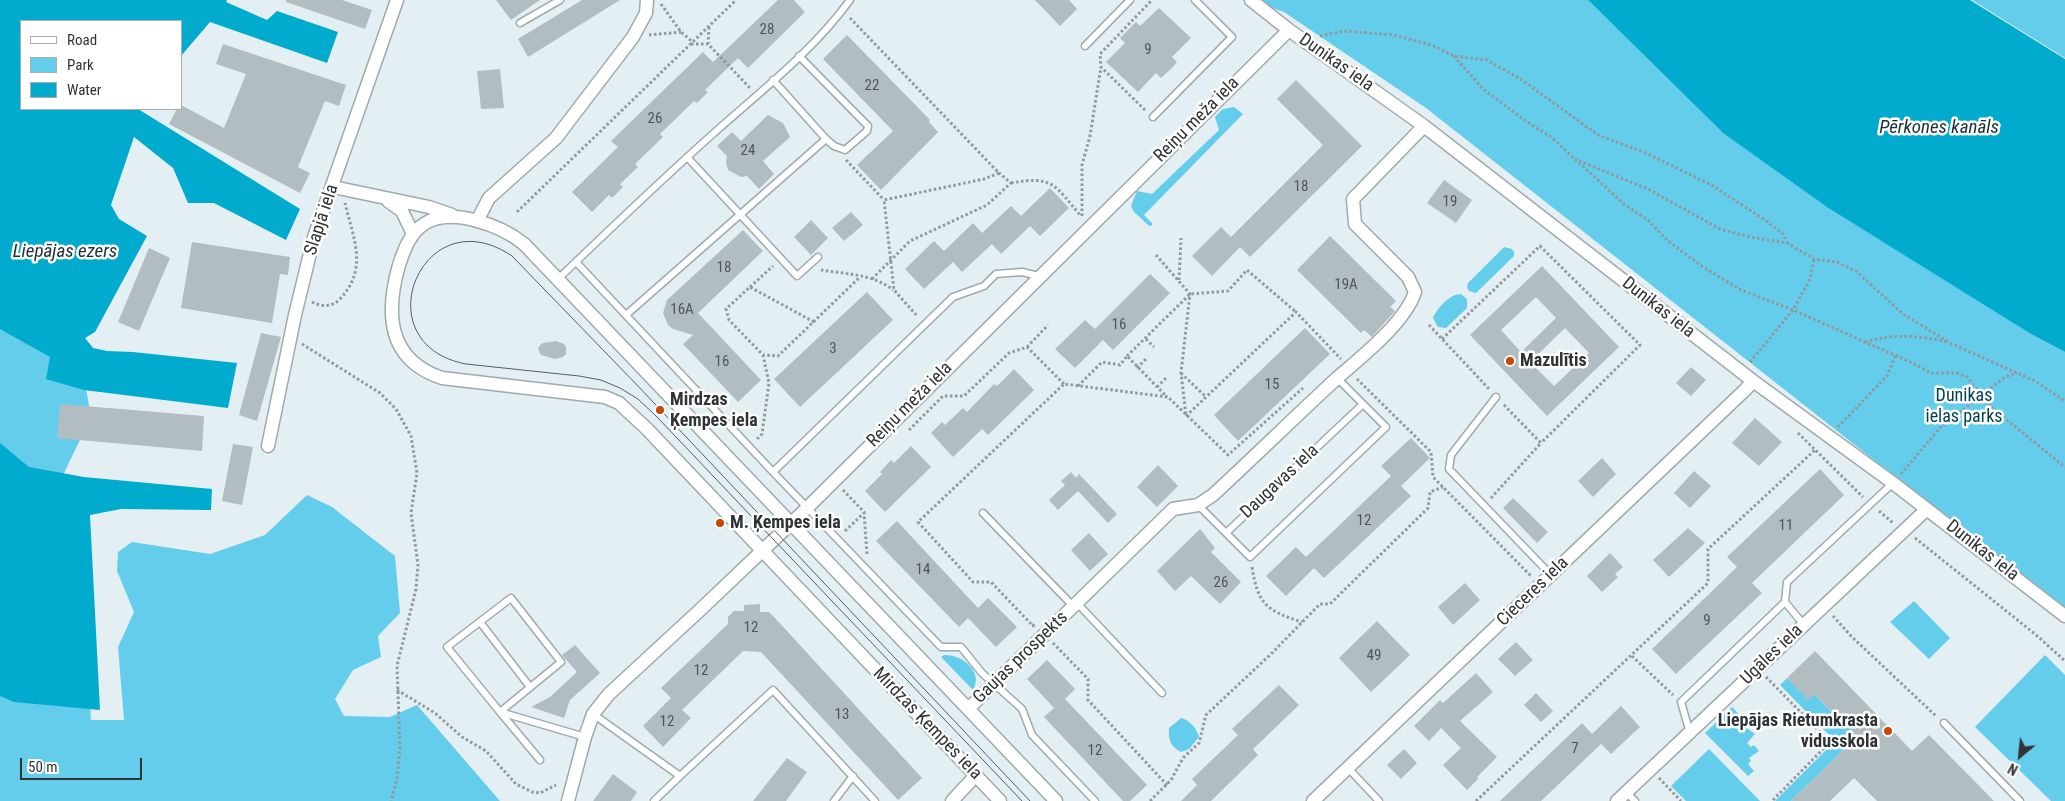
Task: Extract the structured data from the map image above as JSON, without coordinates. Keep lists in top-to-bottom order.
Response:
{
  "streets": {
    "street": [
      "Dunikas iela",
      "Reiņu meža iela",
      "Slapjā iela",
      "Cieceres iela",
      "Ugāles iela",
      "Gaujas prospekts",
      "Mirdzas Ķempes iela"
    ],
    "lane": ["Daugavas iela"]
  },
  "crossings": [
    ["Dunikas iela", "Reiņu meža iela"],
    ["Dunikas iela", "Cieceres iela"],
    ["Dunikas iela", "Ugāles iela"],
    ["Reiņu meža iela", "Mirdzas Ķempes iela"],
    ["Slapjā iela", "Mirdzas Ķempes iela"],
    ["Daugavas iela", "Gaujas prospekts"],
    ["Gaujas prospekts", "Mirdzas Ķempes iela"]
  ],
  "water": ["Pērkones kanāls", "Liepājas ezers"],
  "parks": ["Dunikas ielas parks"],
  "places": [
    "Mazulītis",
    "Mirdzas Ķempes iela",
    "M. Ķempes iela",
    "Liepājas Rietumkrasta vidusskola"
  ],
  "house_numbers": [
    "28",
    "9",
    "22",
    "26",
    "24",
    "18",
    "19",
    "18",
    "19A",
    "16A",
    "16",
    "3",
    "16",
    "15",
    "12",
    "11",
    "14",
    "26",
    "9",
    "12",
    "49",
    "12",
    "13",
    "12",
    "7",
    "12"
  ],
  "legend": ["Road", "Park", "Water"],
  "scale_bar": "50 m",
  "north": "bottom left"
}
